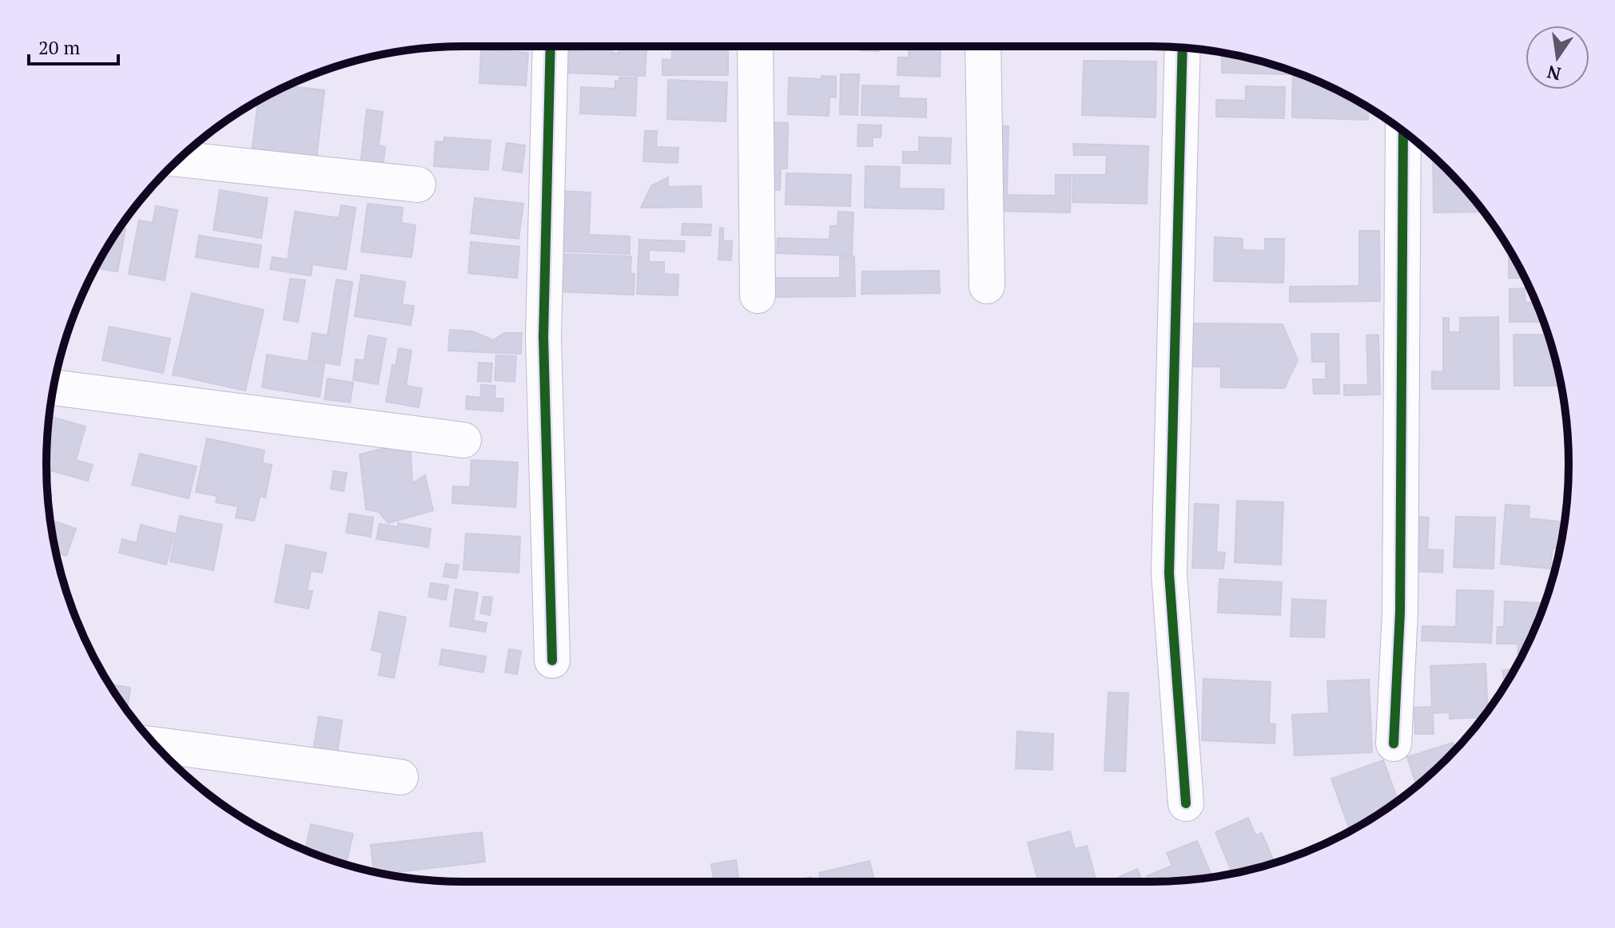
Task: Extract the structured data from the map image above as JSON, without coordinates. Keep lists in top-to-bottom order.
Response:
{
  "scale_bar": "20 m",
  "north": "bottom"
}
